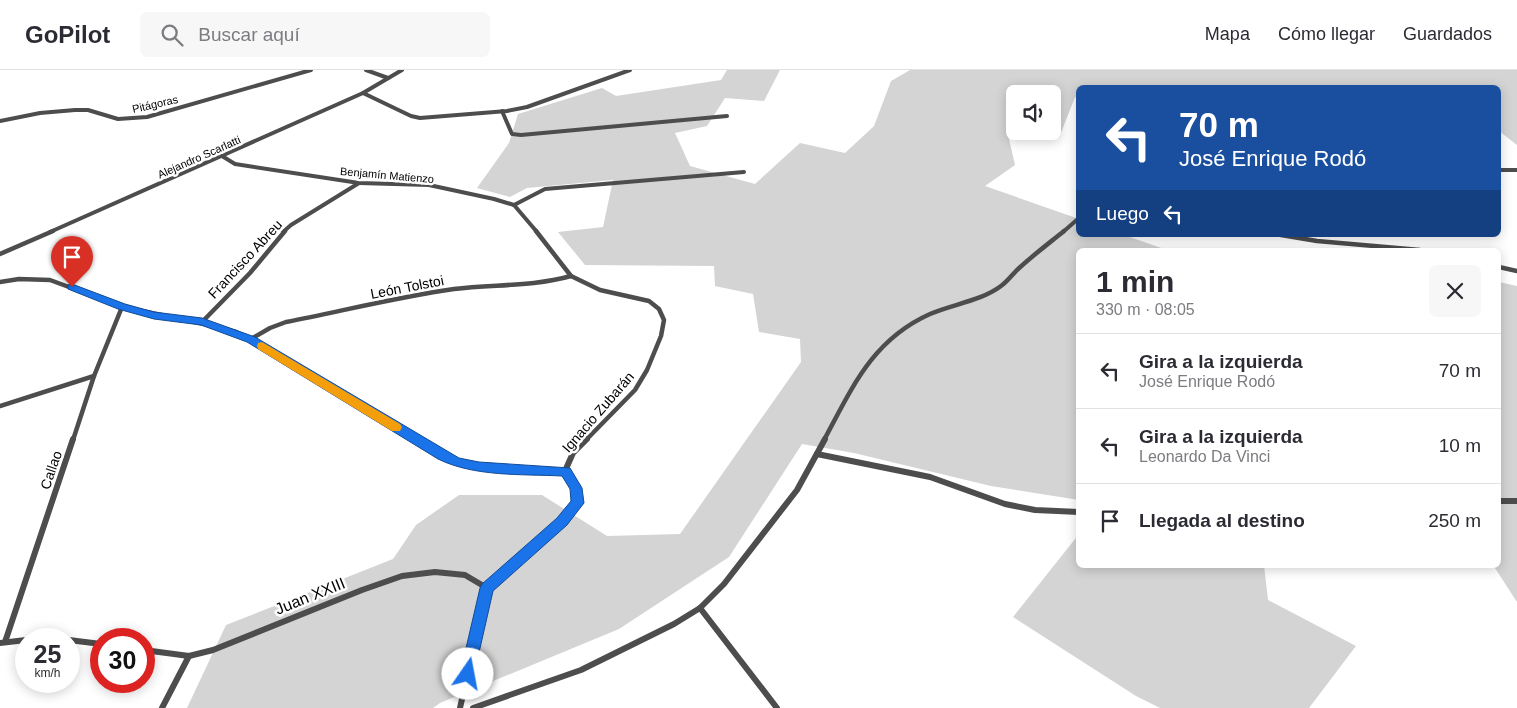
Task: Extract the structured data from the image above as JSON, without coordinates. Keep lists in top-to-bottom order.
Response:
{
  "streets": {
    "street": [
      "Pitágoras",
      "Alejandro Scarlatti",
      "Benjamín Matienzo",
      "Francisco Abreu",
      "León Tolstoi",
      "Ignacio Zubarán",
      "Callao",
      "Juan XXIII"
    ]
  },
  "crossings": [
    ["Alejandro Scarlatti", "Benjamín Matienzo"],
    ["Benjamín Matienzo", "Francisco Abreu"],
    ["Benjamín Matienzo", "Ignacio Zubarán"],
    ["León Tolstoi", "Ignacio Zubarán"]
  ],
  "page": {
    "header": "GoPilot",
    "search": "Buscar aquí",
    "nav": ["Mapa", "Cómo llegar", "Guardados"],
    "turn": ["70 m", "José Enrique Rodó"],
    "then": "Luego",
    "heading": ["1 min", "330 m · 08:05"],
    "list": [
      {
        "name": "Gira a la izquierda",
        "note": "José Enrique Rodó",
        "value": "70 m"
      },
      {
        "name": "Gira a la izquierda",
        "note": "Leonardo Da Vinci",
        "value": "10 m"
      },
      {
        "name": "Llegada al destino",
        "value": "250 m"
      }
    ],
    "speed": "25 km/h",
    "limit": "30"
  }
}
